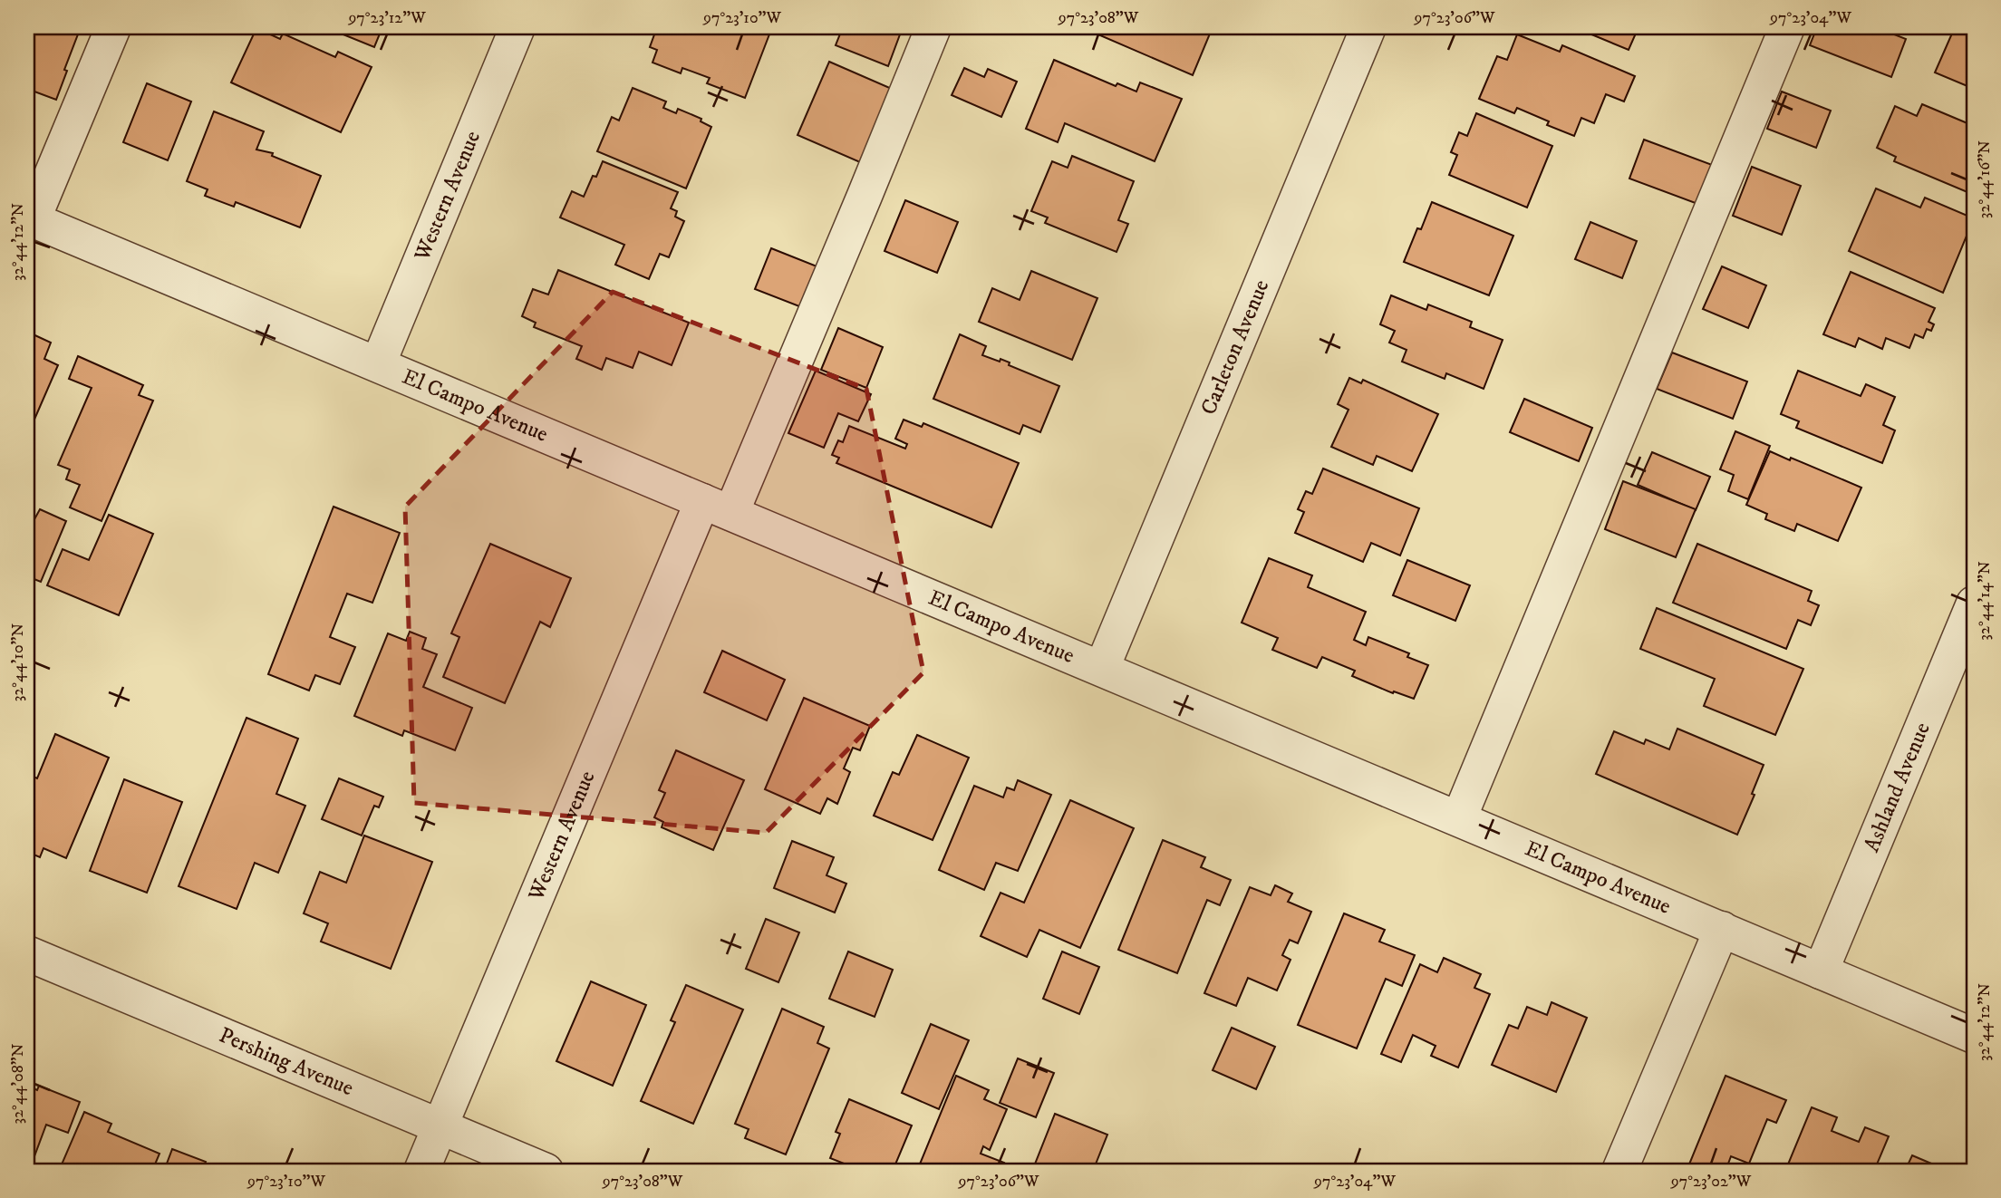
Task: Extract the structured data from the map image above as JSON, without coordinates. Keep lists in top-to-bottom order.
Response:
{
  "streets": {
    "street": [
      "Western Avenue",
      "Carleton Avenue",
      "El Campo Avenue",
      "Ashland Avenue",
      "Pershing Avenue"
    ]
  },
  "crossings": [
    ["Western Avenue", "El Campo Avenue"],
    ["Western Avenue", "Pershing Avenue"],
    ["Carleton Avenue", "El Campo Avenue"],
    ["El Campo Avenue", "Ashland Avenue"]
  ],
  "coordinates": [
    "97°23'12\"W",
    "97°23'10\"W",
    "97°23'08\"W",
    "97°23'06\"W",
    "97°23'04\"W",
    "32°44'16\"N",
    "32°44'12\"N",
    "32°44'14\"N",
    "32°44'10\"N",
    "32°44'08\"N",
    "97°23'02\"W"
  ]
}
